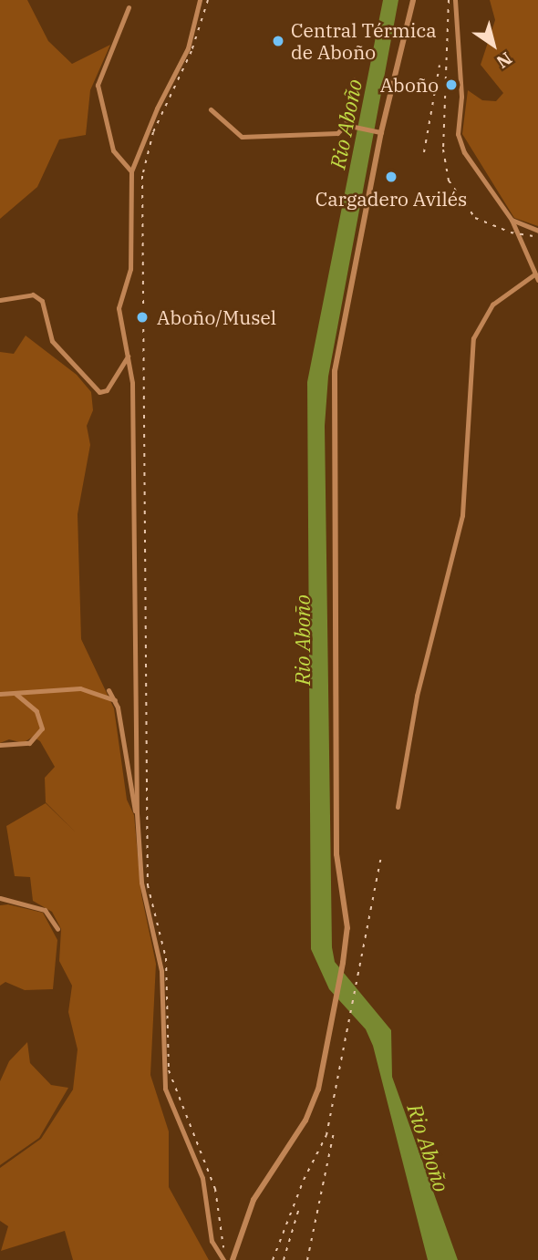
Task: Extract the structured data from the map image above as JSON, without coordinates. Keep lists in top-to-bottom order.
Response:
{
  "water": ["Rio Aboño"],
  "places": [
    "Central Térmica de Aboño",
    "Aboño",
    "Cargadero Avilés",
    "Aboño/Musel"
  ],
  "north": "bottom right"
}
